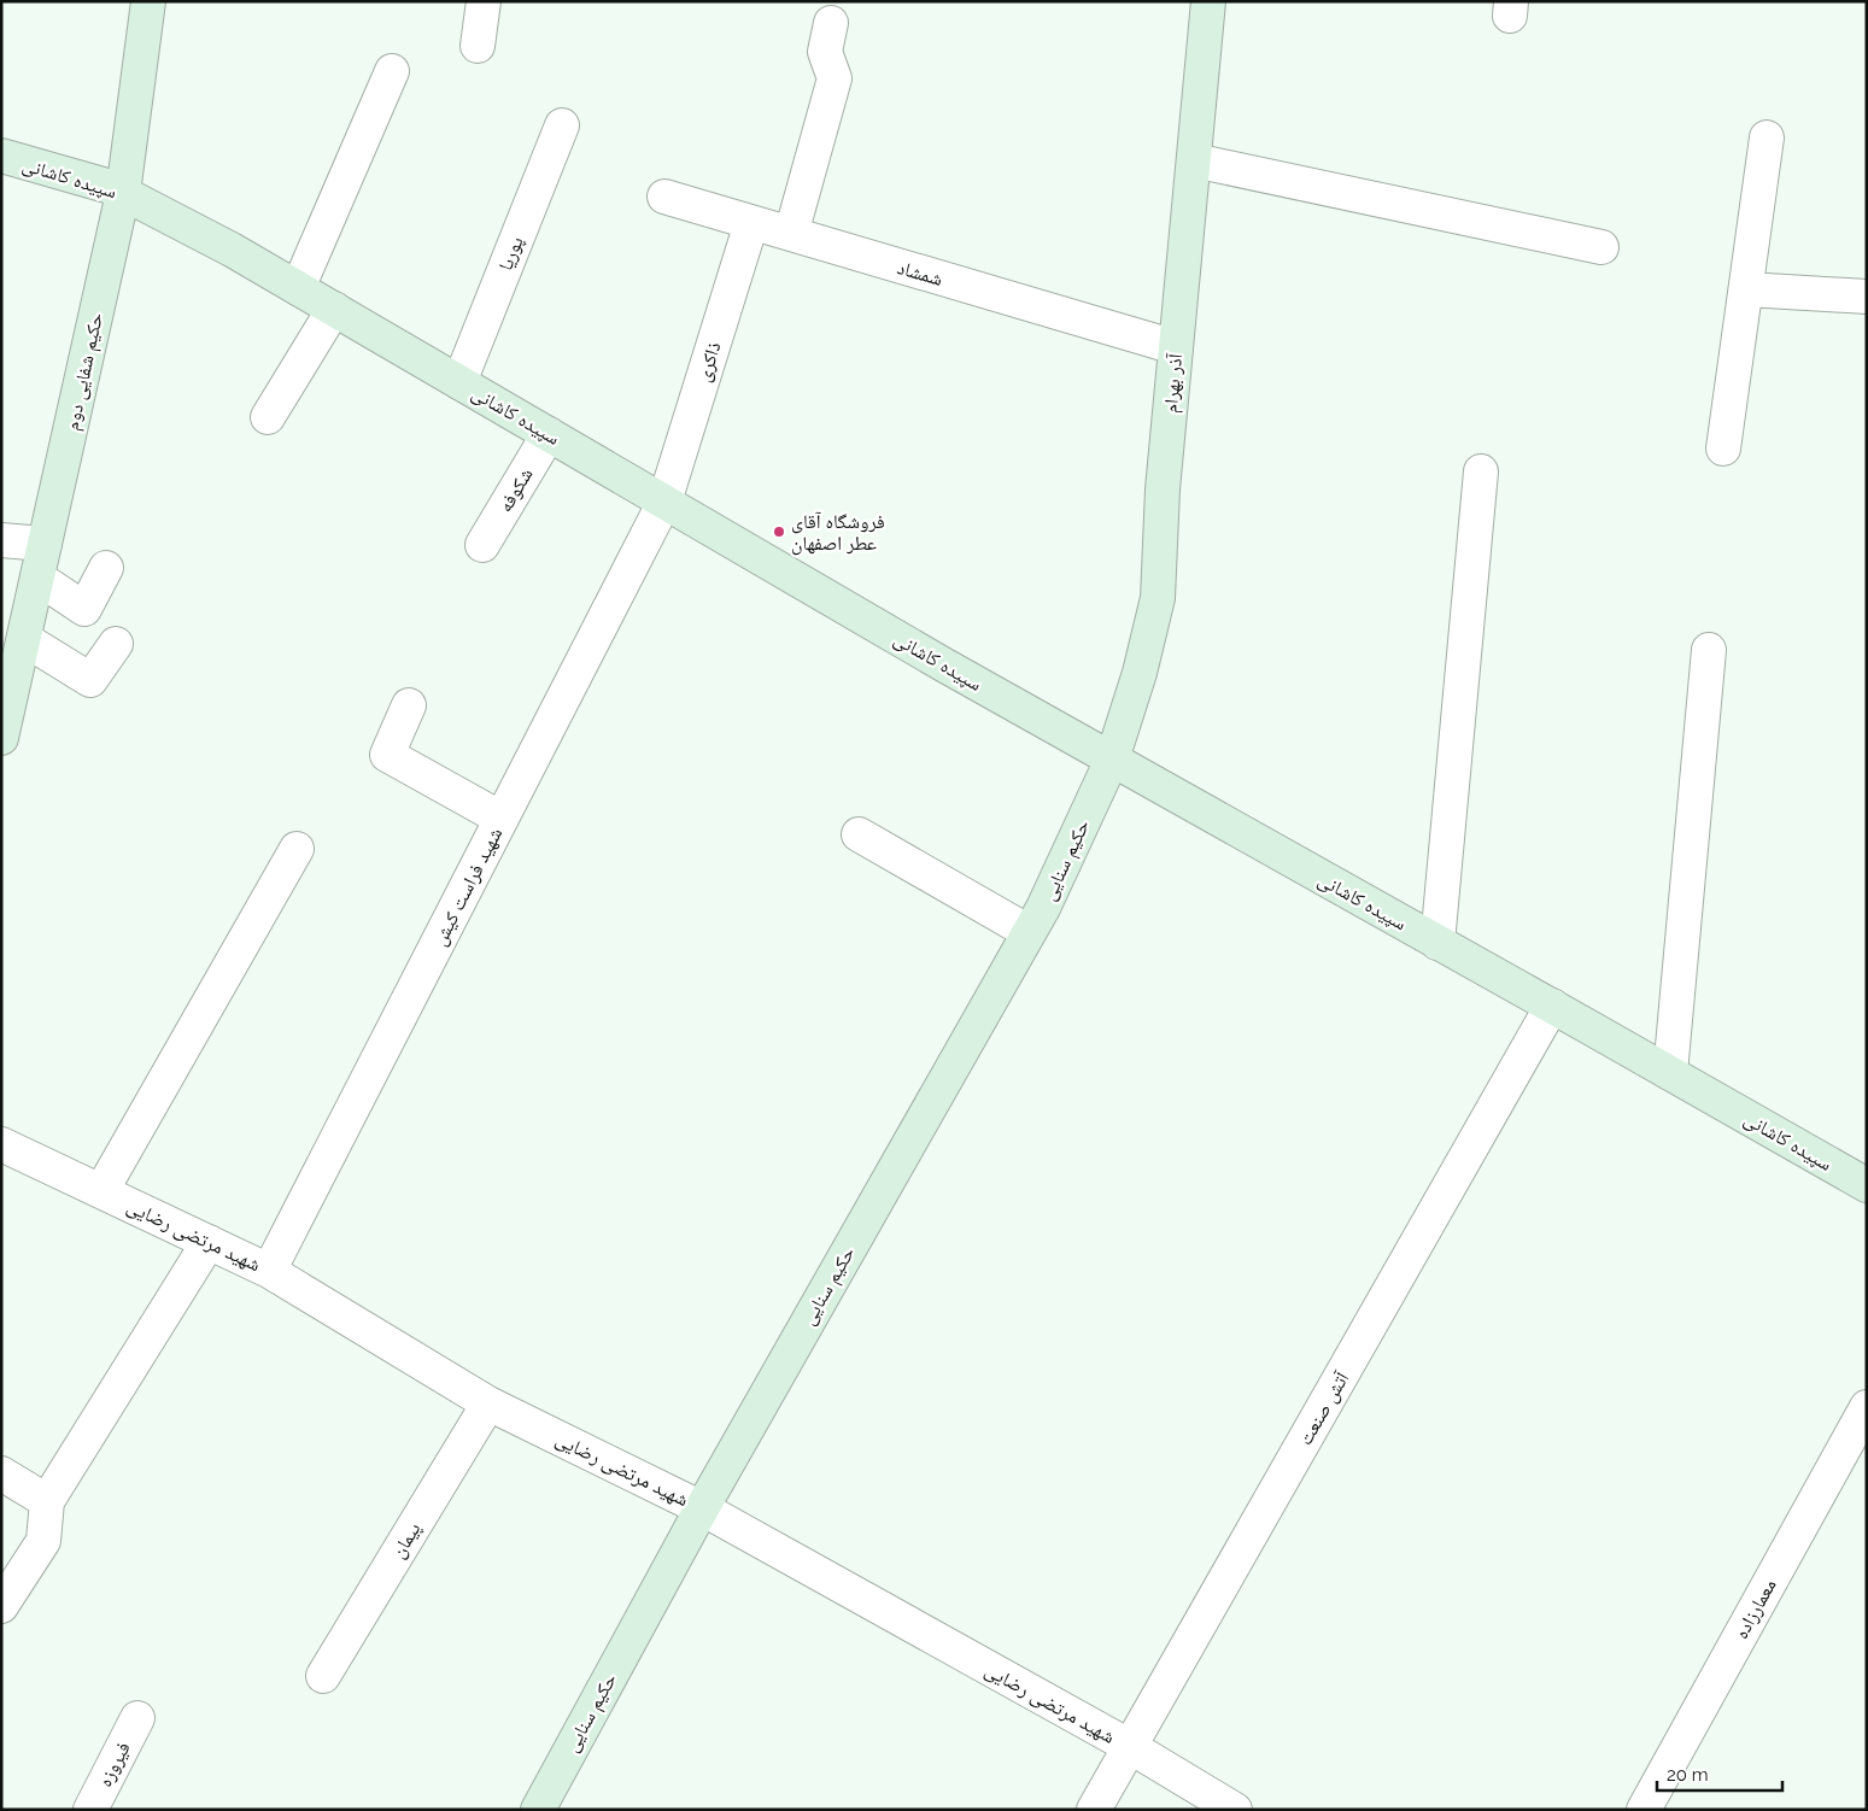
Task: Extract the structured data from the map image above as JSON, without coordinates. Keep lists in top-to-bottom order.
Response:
{
  "streets": {
    "street": [
      "سپیده کاشانی",
      "پوریا",
      "شمشاد",
      "ذاکری",
      "حکیم شفایی دوم",
      "آذر بهرام",
      "شکوفه",
      "حکیم سنایی",
      "شهید فراست کیش",
      "شهید مرتضی رضایی",
      "آتش صنعت",
      "پیمان",
      "معمارزاده",
      "فیروزه"
    ]
  },
  "crossings": [
    ["سپیده کاشانی", "پوریا"],
    ["سپیده کاشانی", "ذاکری"],
    ["سپیده کاشانی", "حکیم شفایی دوم"],
    ["سپیده کاشانی", "آذر بهرام"],
    ["سپیده کاشانی", "شکوفه"],
    ["سپیده کاشانی", "حکیم سنایی"],
    ["سپیده کاشانی", "شهید فراست کیش"],
    ["سپیده کاشانی", "آتش صنعت"],
    ["شمشاد", "ذاکری"],
    ["شمشاد", "آذر بهرام"],
    ["ذاکری", "شهید فراست کیش"],
    ["آذر بهرام", "حکیم سنایی"],
    ["حکیم سنایی", "شهید مرتضی رضایی"],
    ["شهید فراست کیش", "شهید مرتضی رضایی"],
    ["شهید مرتضی رضایی", "آتش صنعت"],
    ["شهید مرتضی رضایی", "پیمان"]
  ],
  "places": ["فروشگاه آقای عطر اصفهان"],
  "scale_bar": "20 m"
}
